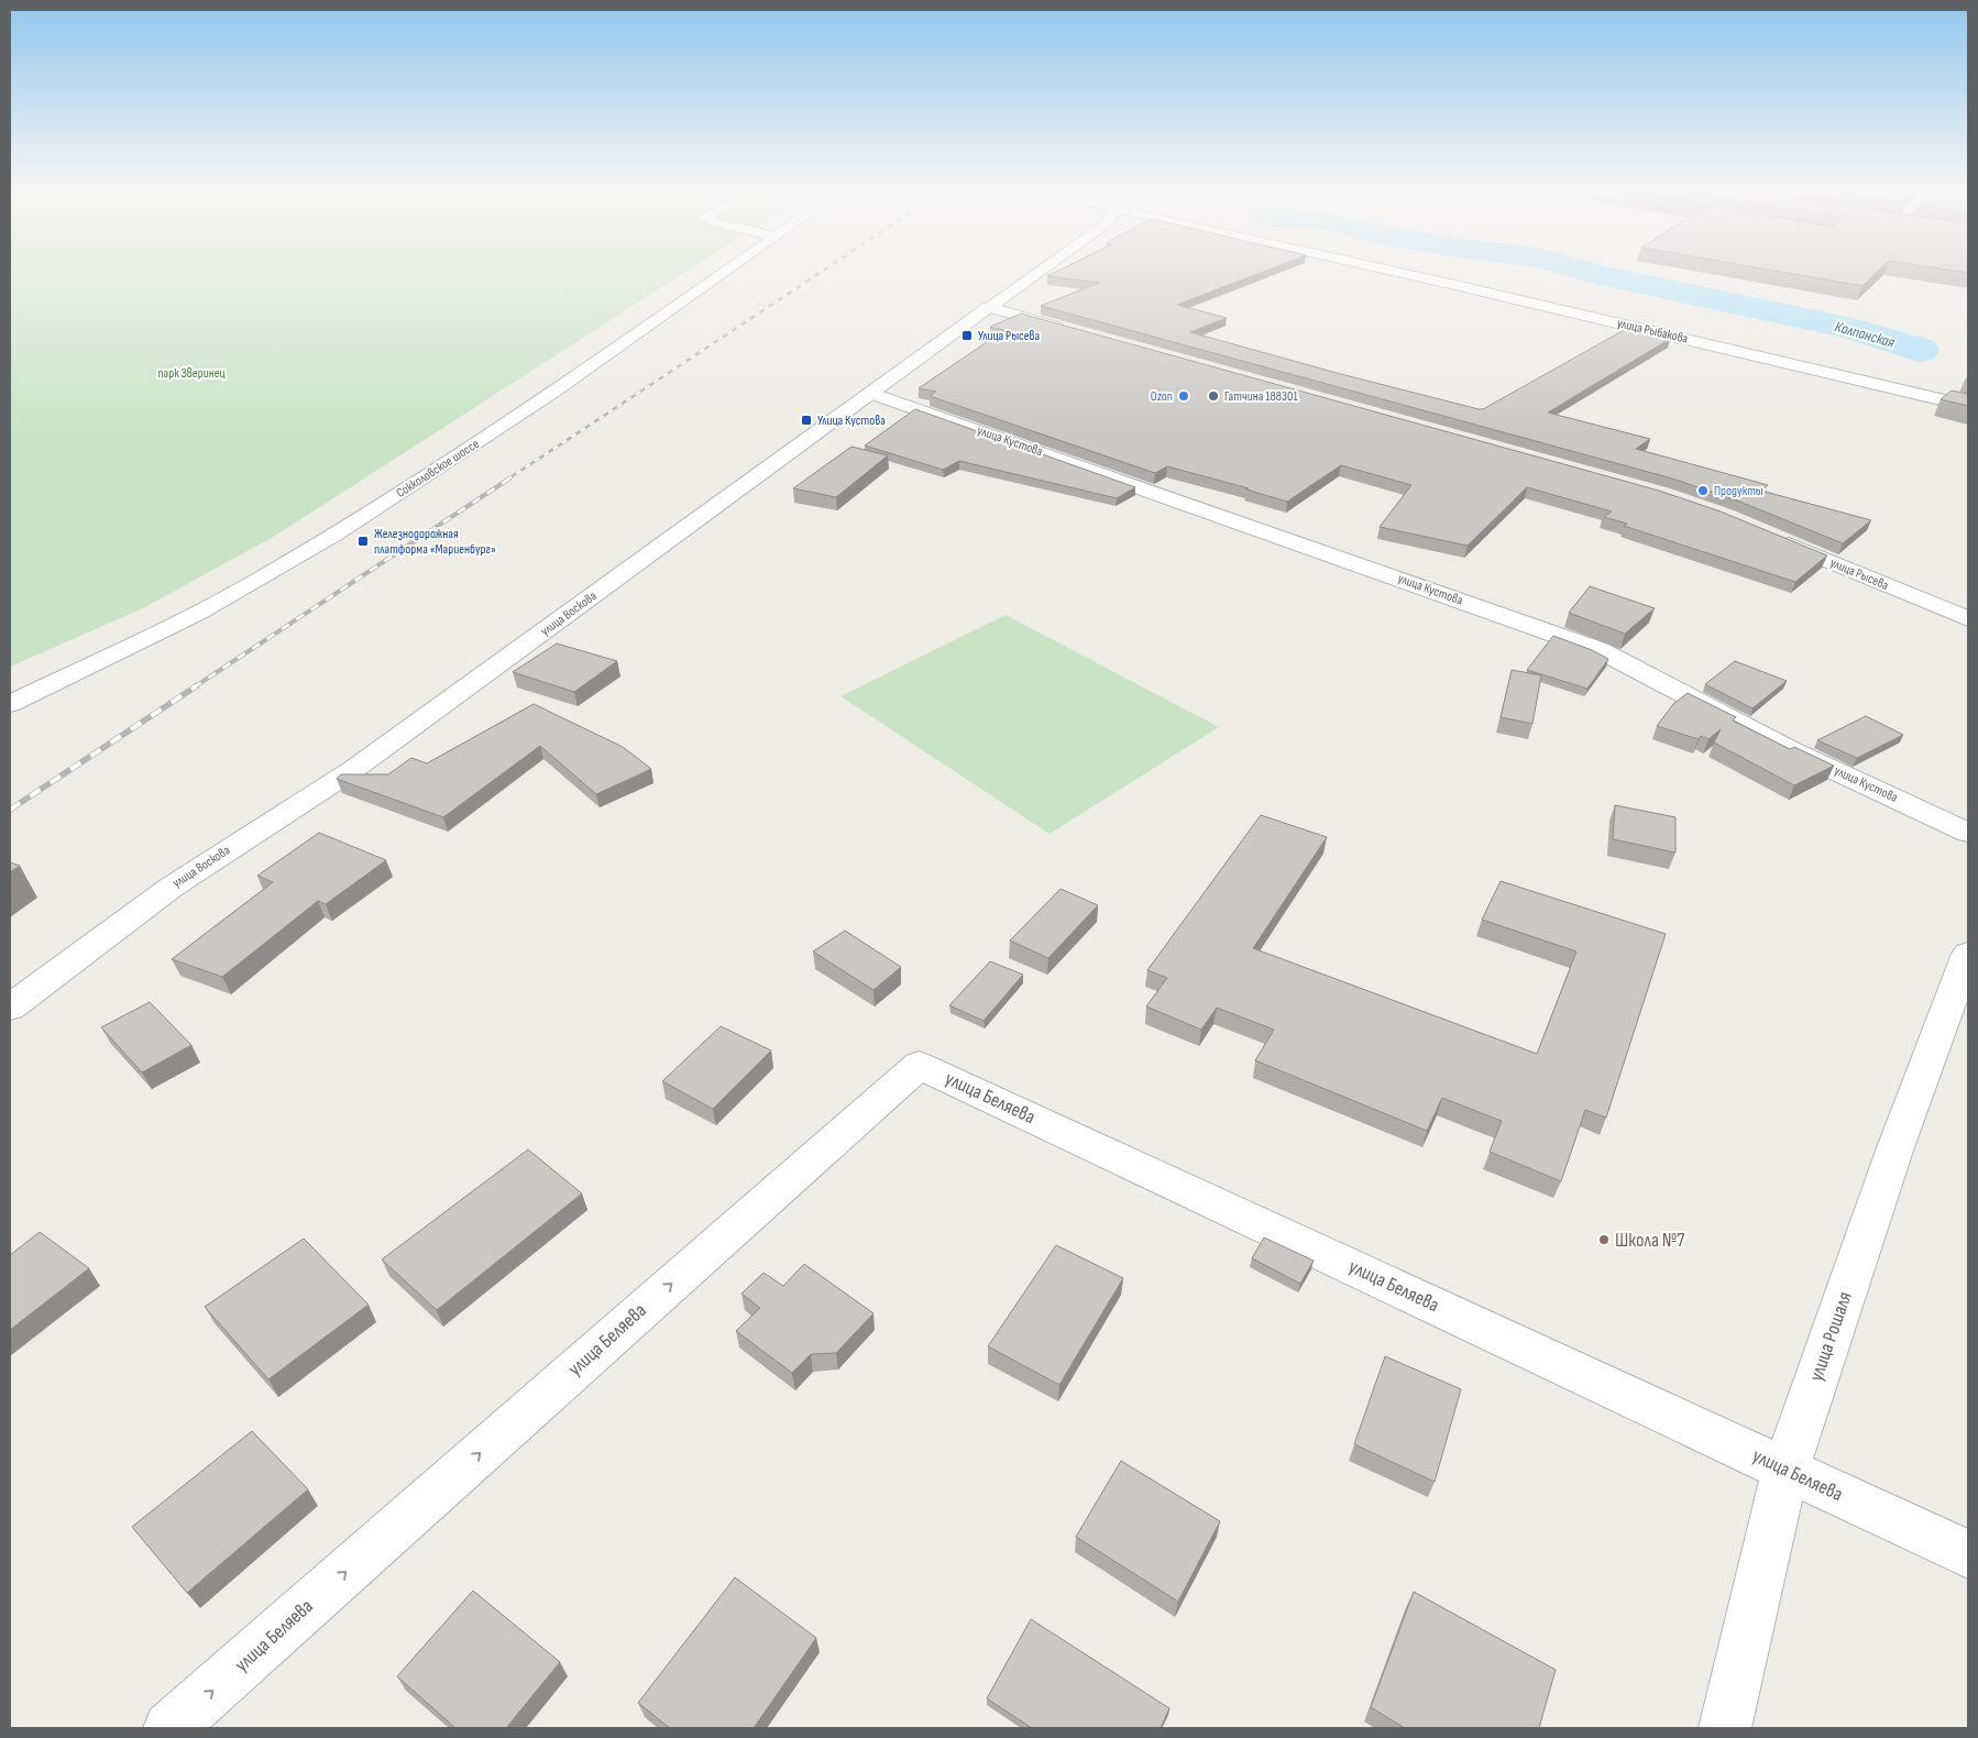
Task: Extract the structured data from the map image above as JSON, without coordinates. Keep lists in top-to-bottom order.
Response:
{
  "streets": {
    "street": [
      "улица Рыбакова",
      "улица Кустова",
      "Сокколовское шоссе",
      "улица Рысева",
      "улица Воскова",
      "улица Беляева",
      "улица Рошаля"
    ]
  },
  "crossings": [
    ["улица Кустова", "улица Воскова"],
    ["улица Беляева", "улица Рошаля"]
  ],
  "one_way": ["улица Беляева"],
  "water": ["Колпанская"],
  "parks": ["парк Зверинец"],
  "places": {
    "transit": ["Улица Рысева", "Улица Кустова", "Железнодорожная платформа «Мариенбург»"],
    "other": [
      "Ozon",
      "Гатчина 188301",
      "Продукты",
      "Школа №7"
    ]
  }
}
